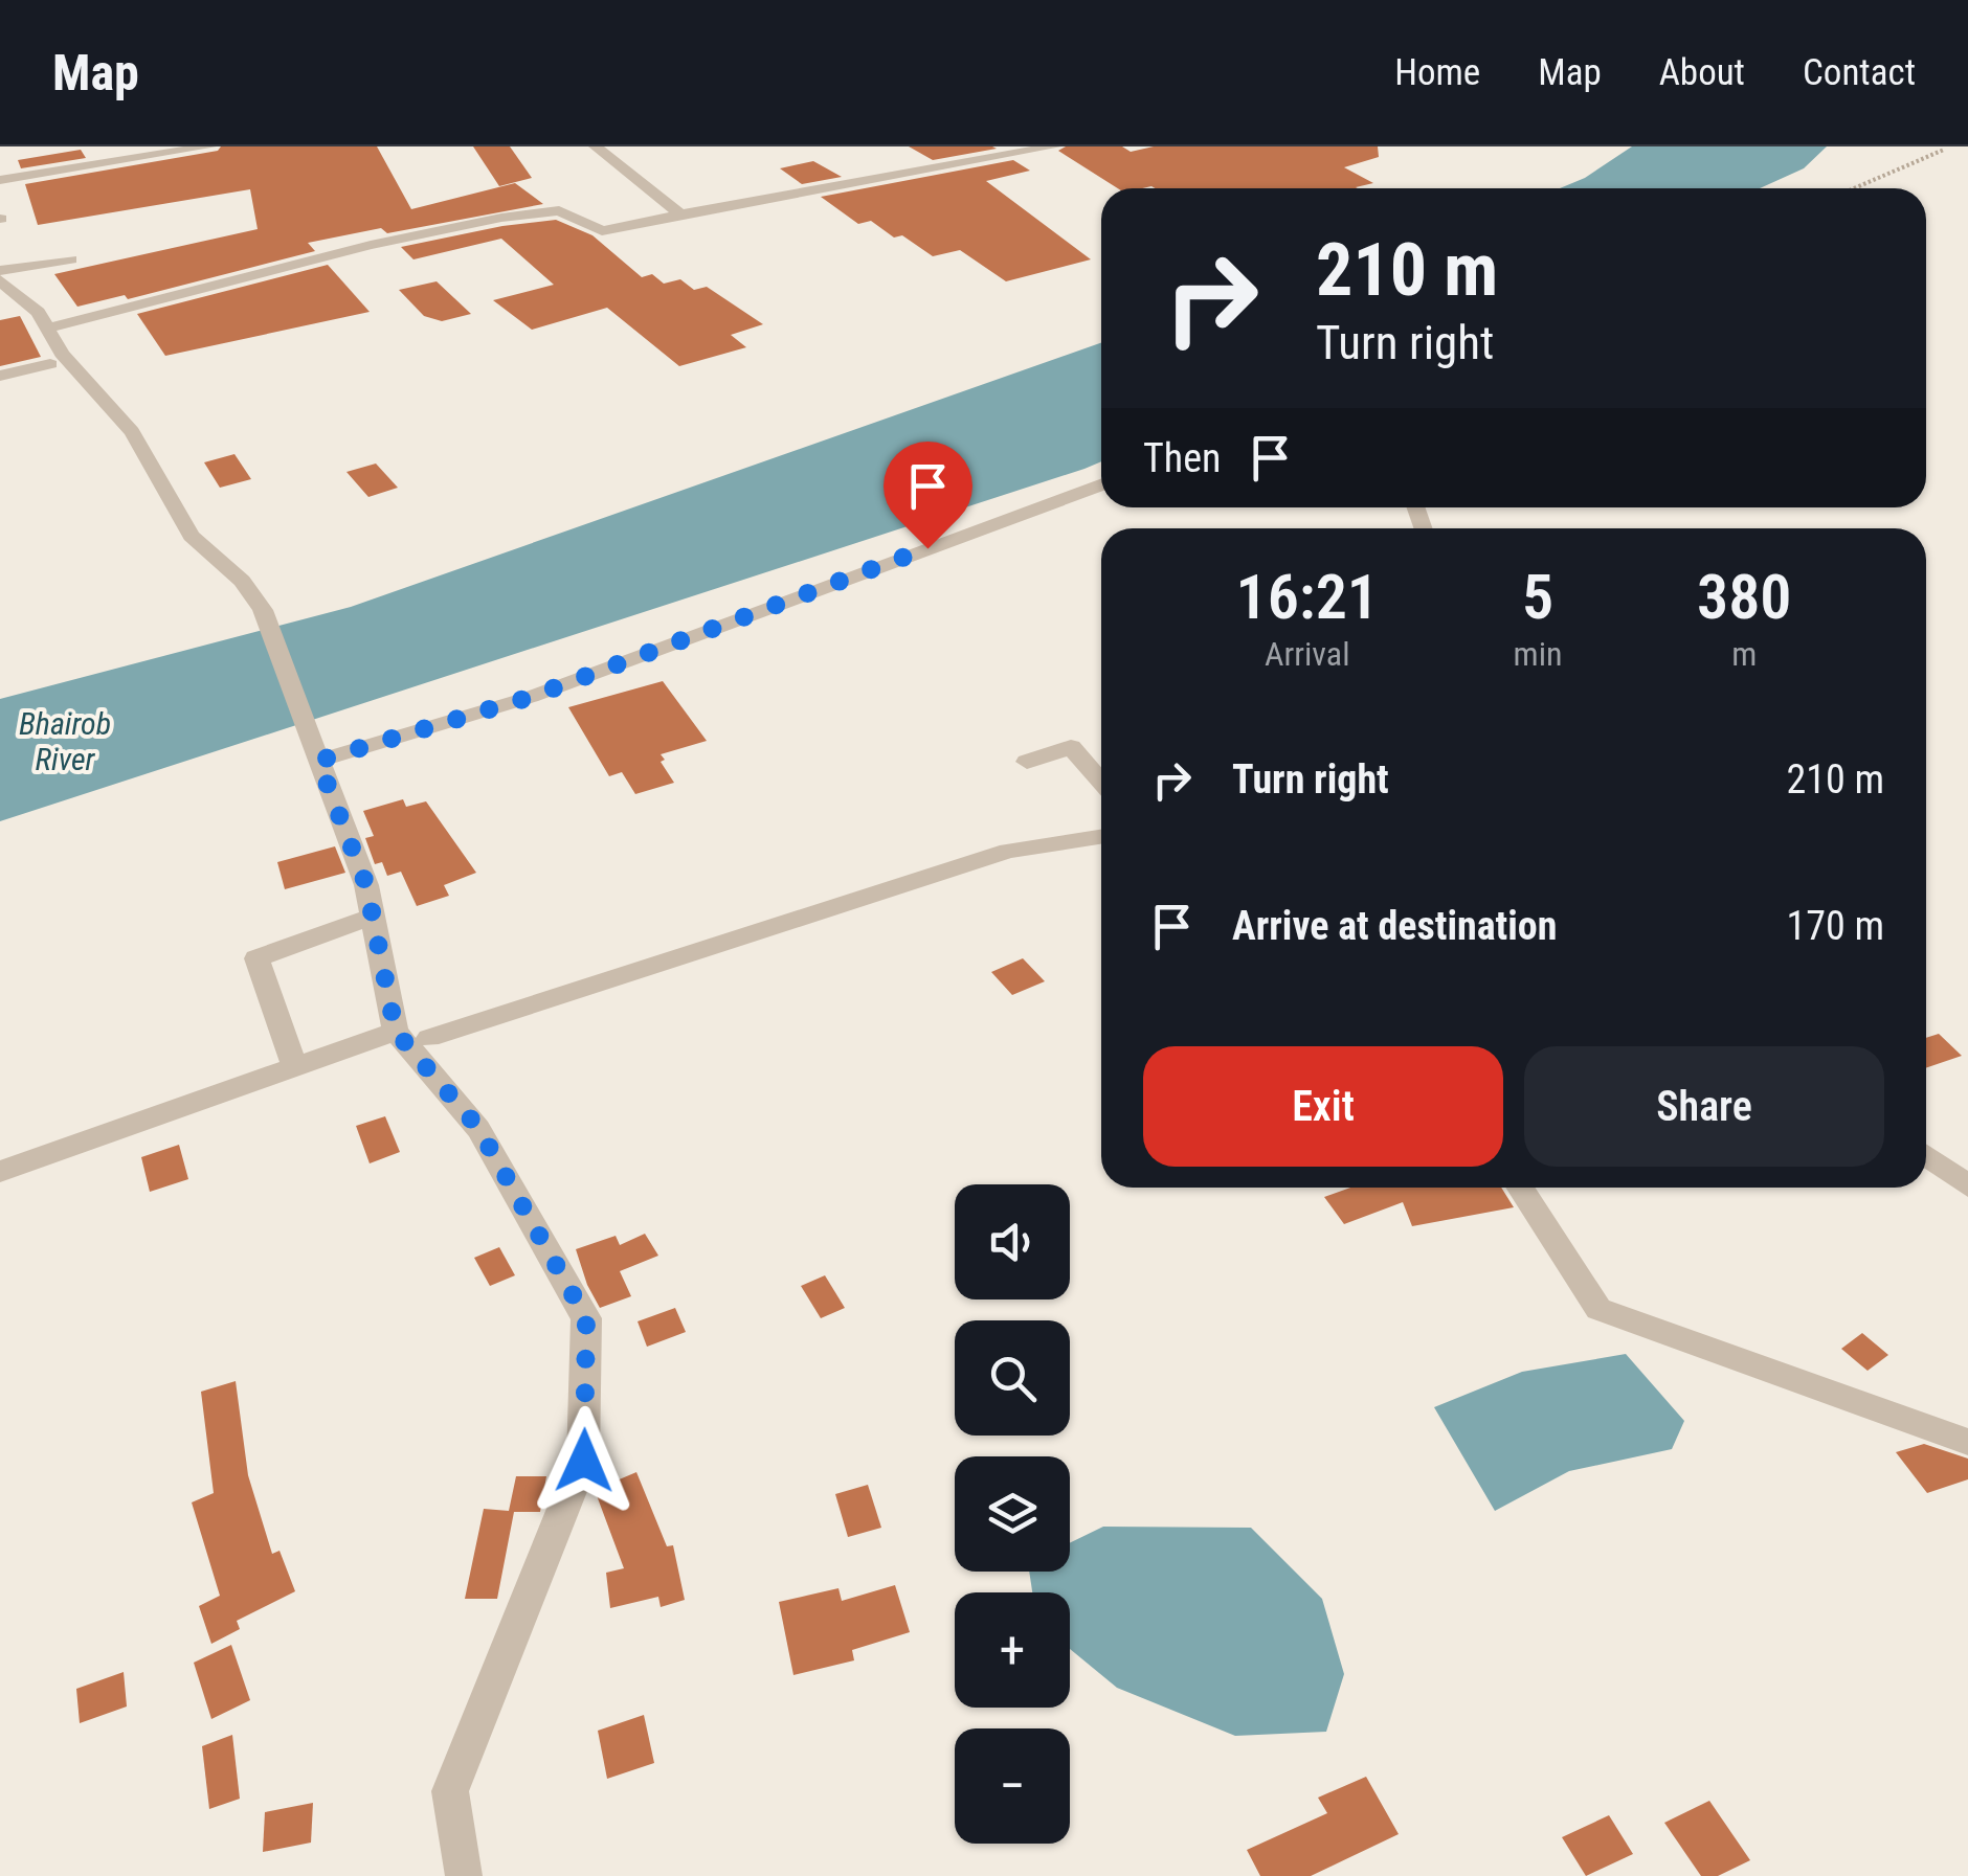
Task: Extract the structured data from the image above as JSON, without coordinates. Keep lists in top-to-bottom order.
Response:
{
  "water": ["Bhairob River"],
  "page": {
    "header": "Map",
    "nav": [
      "Home",
      "Map",
      "About",
      "Contact"
    ],
    "turn": ["210 m", "Turn right"],
    "then": "Then",
    "eta": [
      "16:21",
      "Arrival",
      "5",
      "min",
      "380",
      "m"
    ],
    "list": [
      {
        "name": "Turn right",
        "value": "210 m"
      },
      {
        "name": "Arrive at destination",
        "value": "170 m"
      }
    ],
    "buttons": ["Exit", "Share"],
    "map_buttons": ["+", "−"]
  }
}
